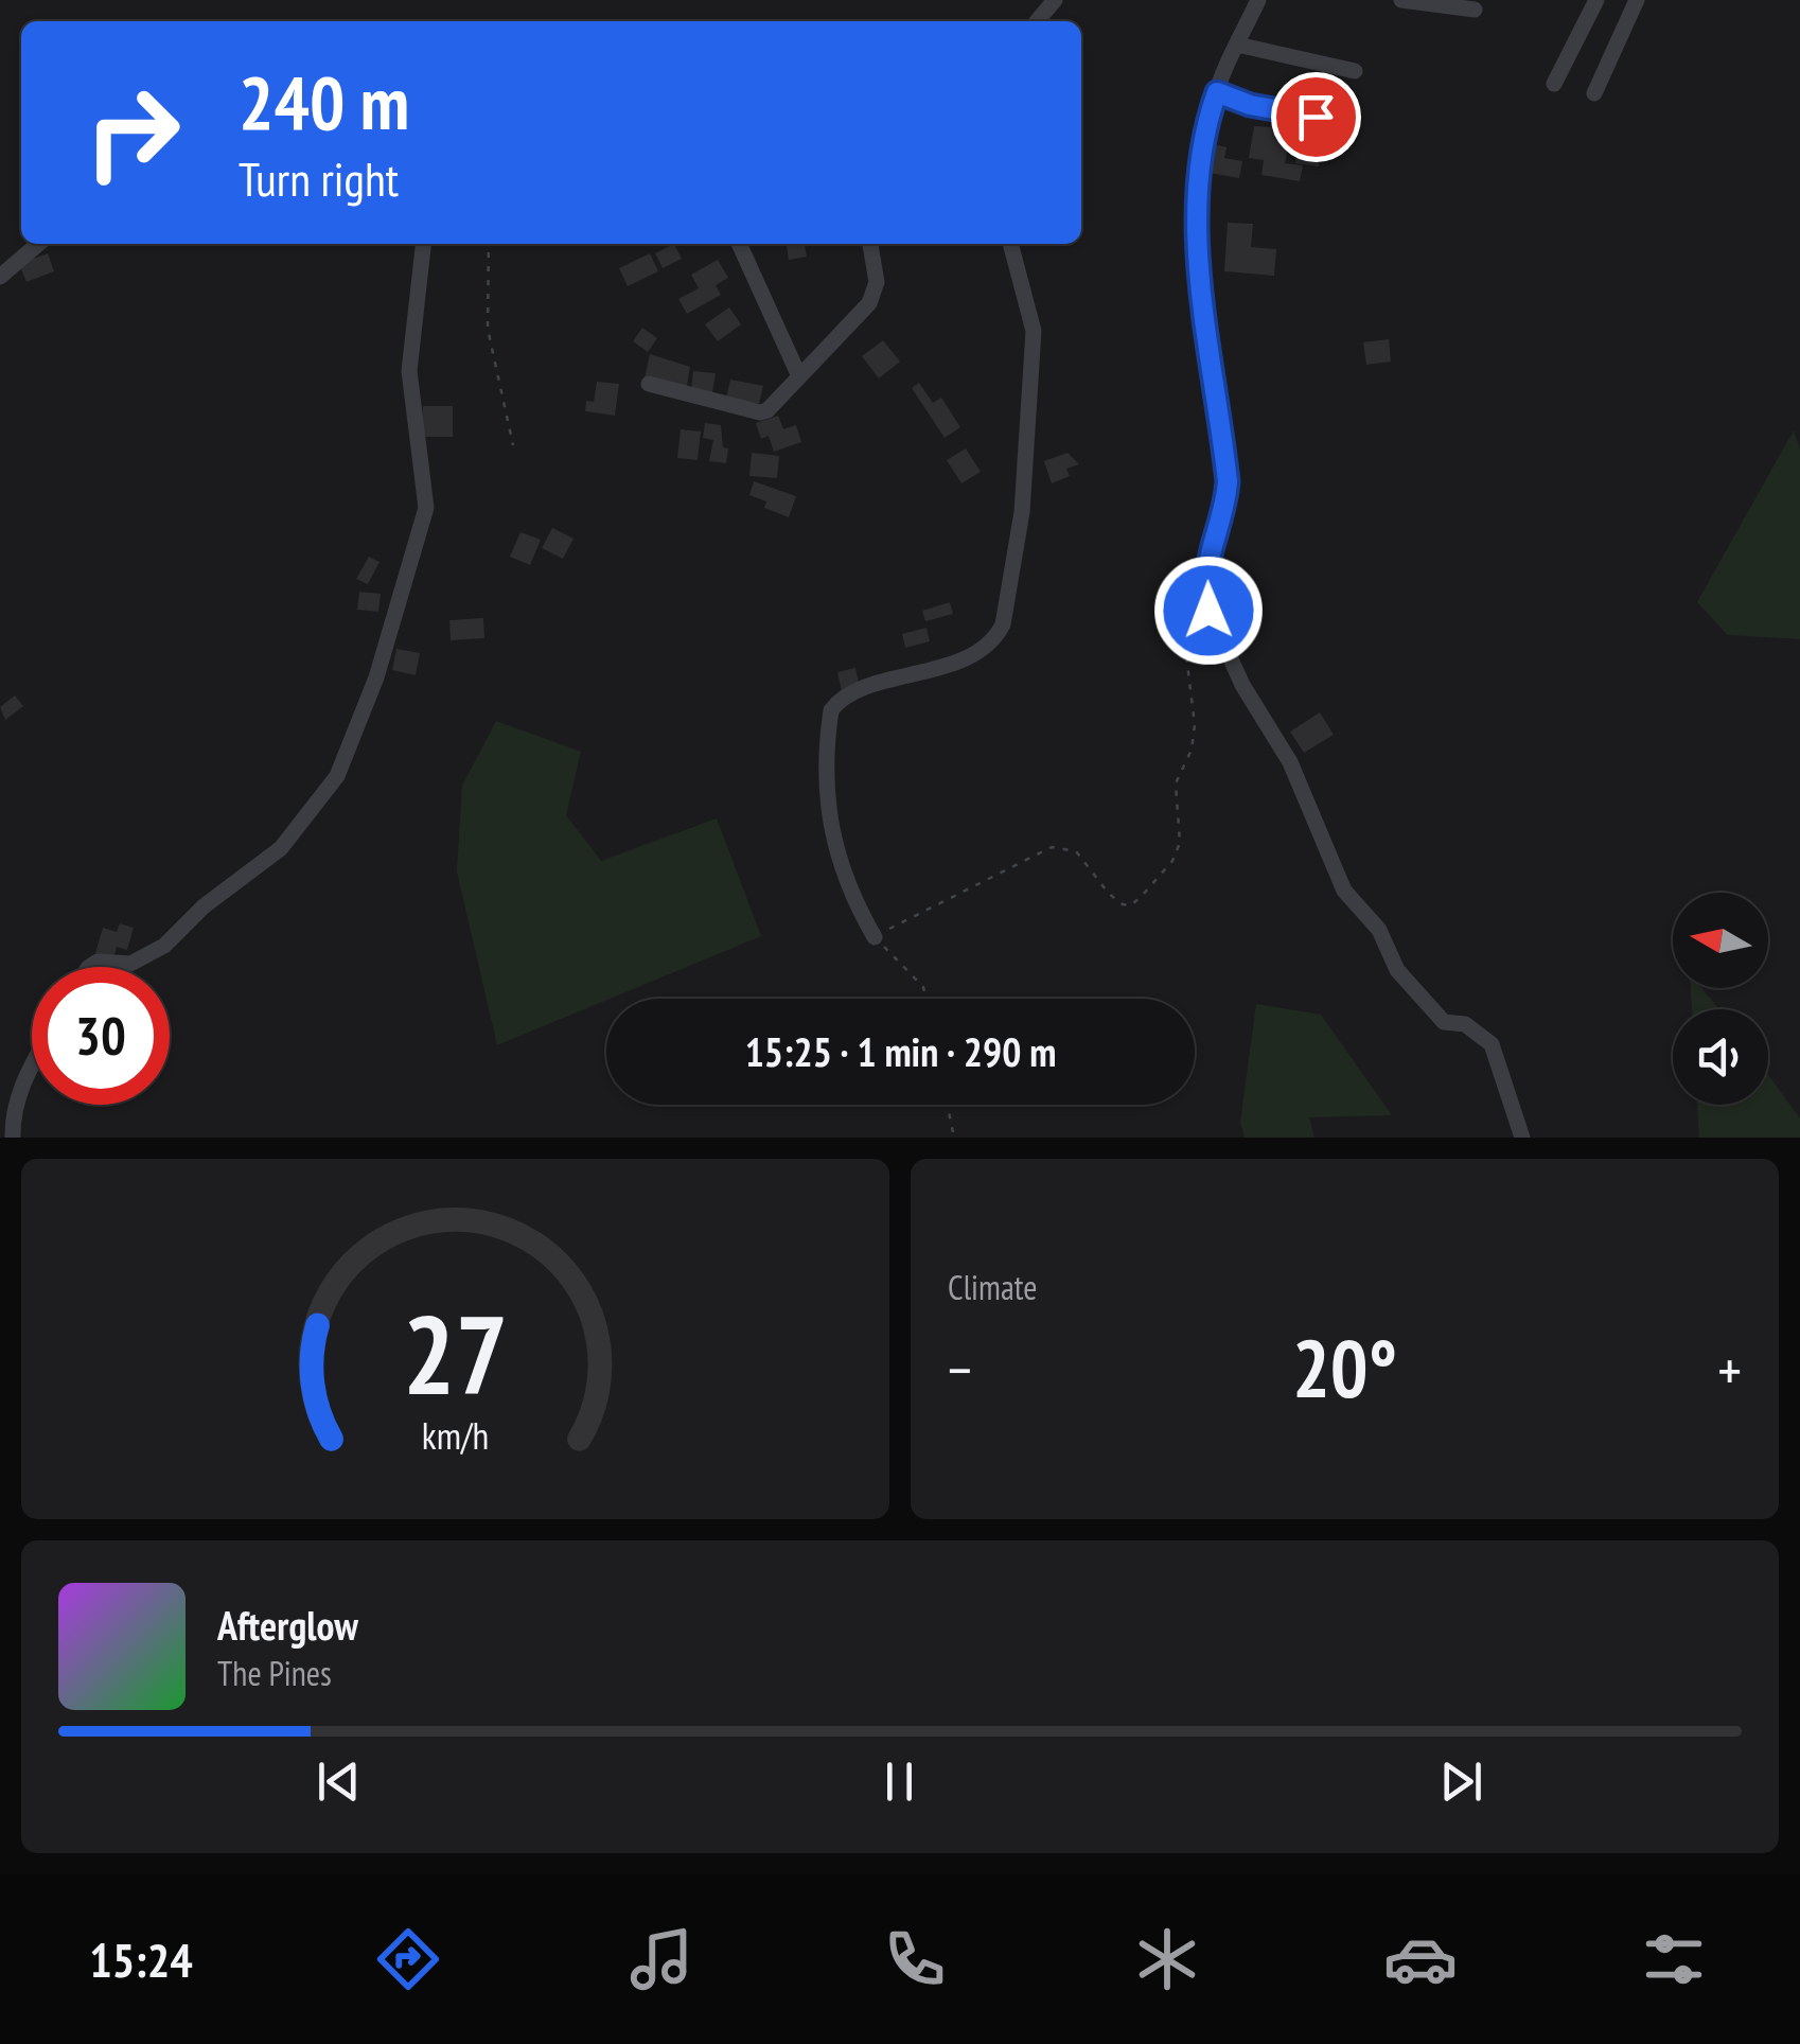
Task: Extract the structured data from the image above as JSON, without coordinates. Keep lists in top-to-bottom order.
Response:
{
  "north": "left",
  "page": {
    "turn": ["240 m", "Turn right"],
    "limit": "30",
    "trip": "15:25 · 1 min · 290 m",
    "tile": "Climate",
    "heat": ["−", "20°", "+"],
    "song": ["Afterglow", "The Pines"],
    "tabs": "15:24",
    "gauge": ["27", "km/h"]
  }
}
